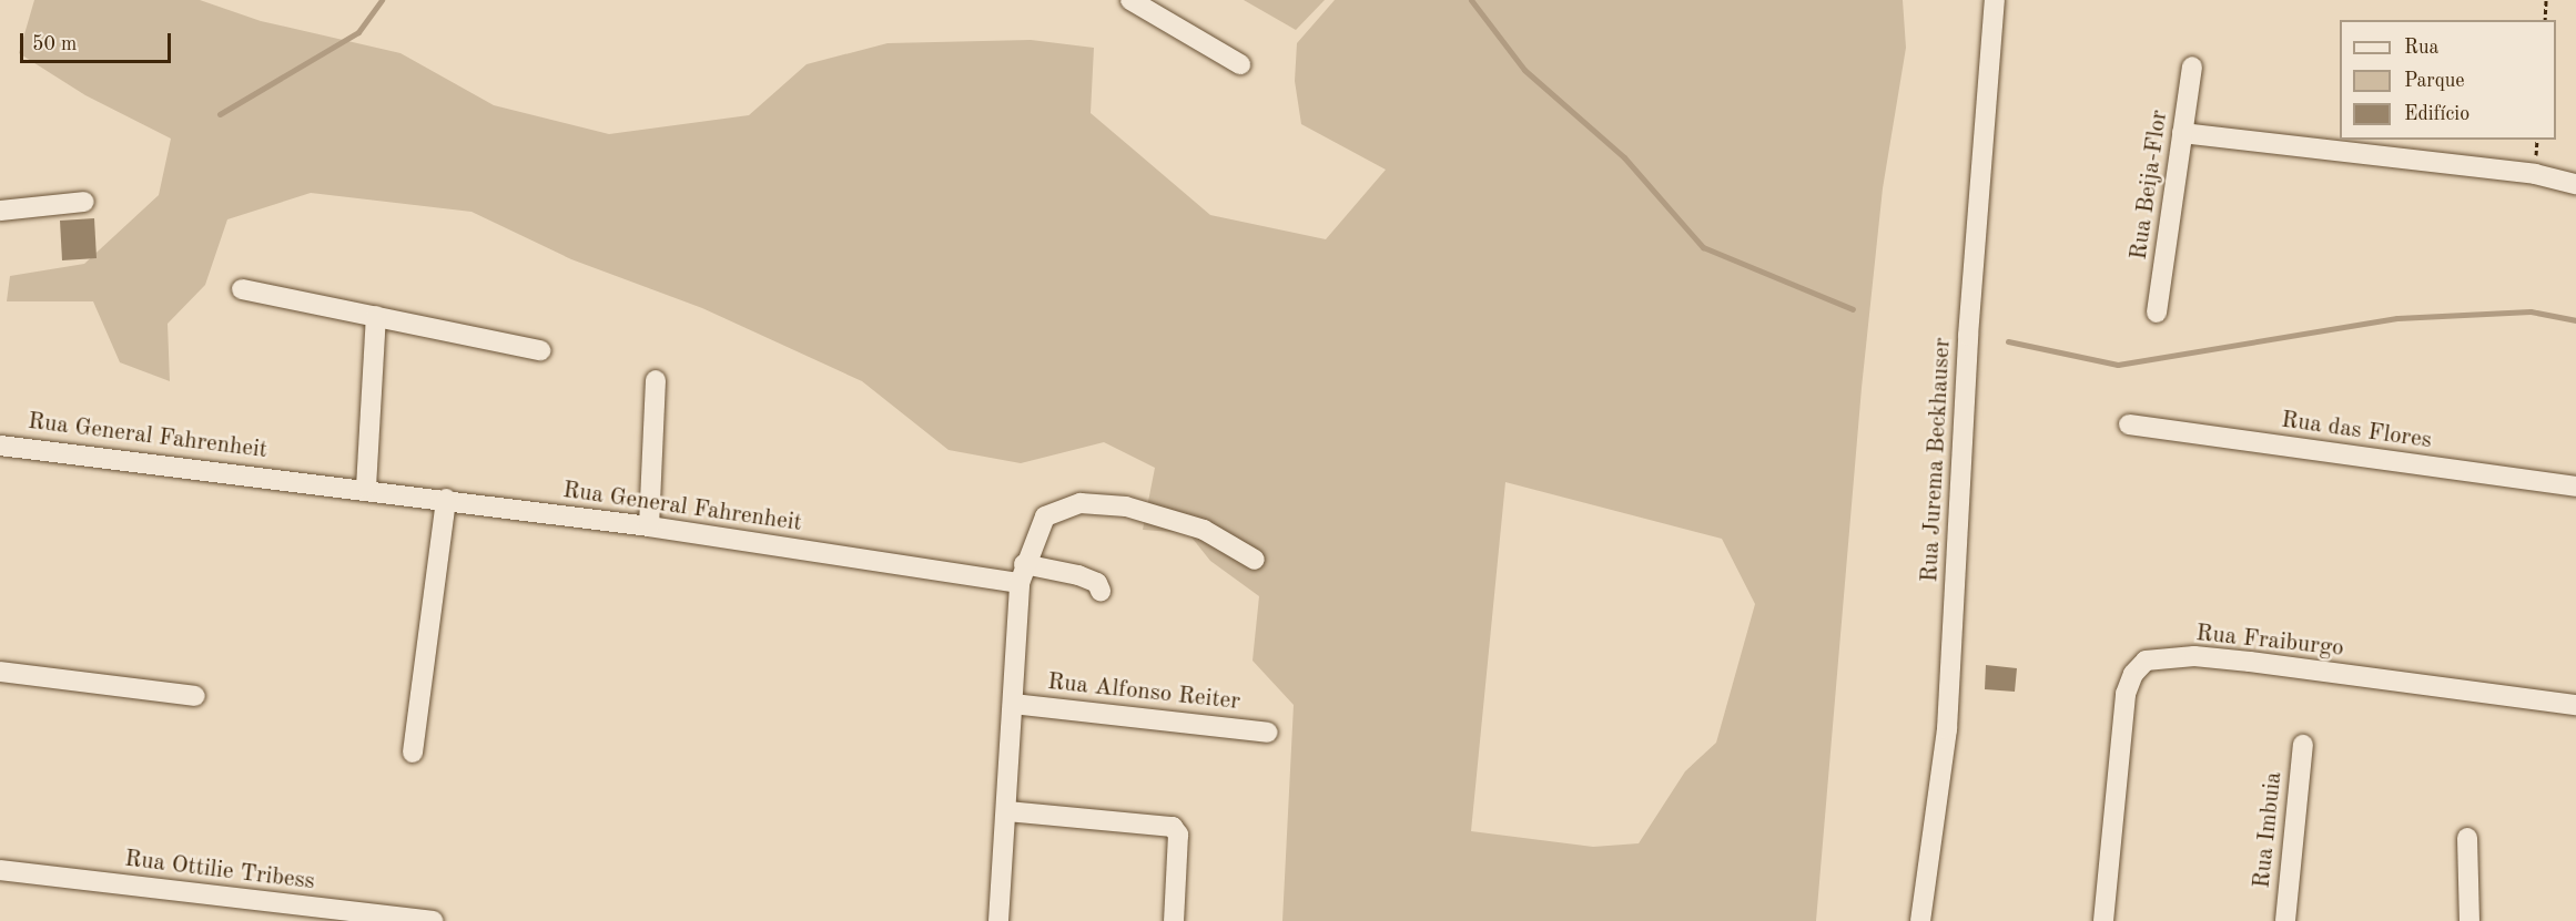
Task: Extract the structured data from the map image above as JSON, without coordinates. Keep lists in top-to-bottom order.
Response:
{
  "streets": {
    "street": [
      "Rua Beija-Flor",
      "Rua das Flores",
      "Rua General Fahrenheit",
      "Rua Jurema Beckhauser",
      "Rua Fraiburgo",
      "Rua Alfonso Reiter",
      "Rua Imbuia",
      "Rua Ottilie Tribess"
    ]
  },
  "legend": ["Rua", "Parque", "Edifício"],
  "scale_bar": "50 m"
}
